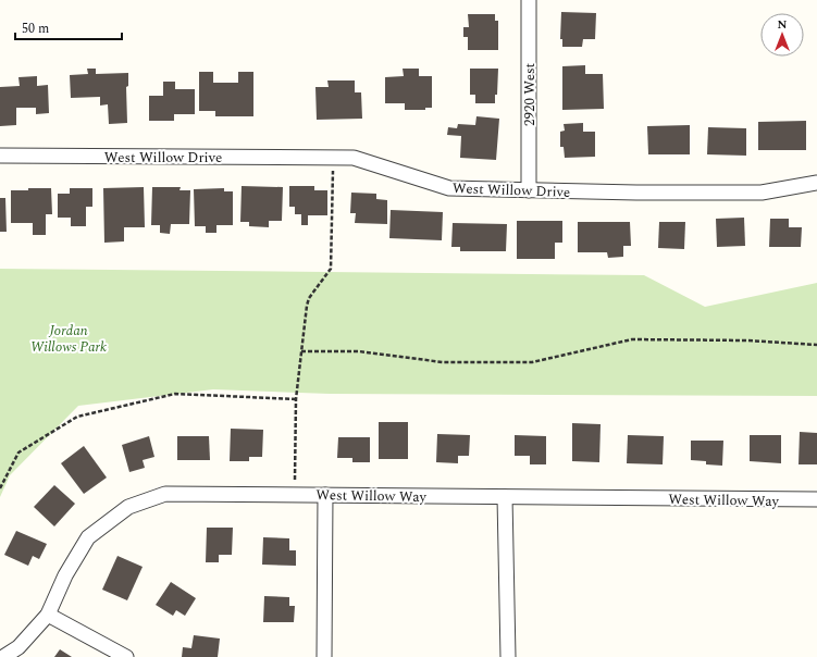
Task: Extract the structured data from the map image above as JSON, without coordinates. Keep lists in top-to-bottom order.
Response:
{
  "streets": {
    "street": ["2920 West", "West Willow Drive", "West Willow Way"]
  },
  "crossings": [
    ["2920 West", "West Willow Drive"]
  ],
  "parks": ["Jordan Willows Park"],
  "scale_bar": "50 m",
  "north": "top"
}
